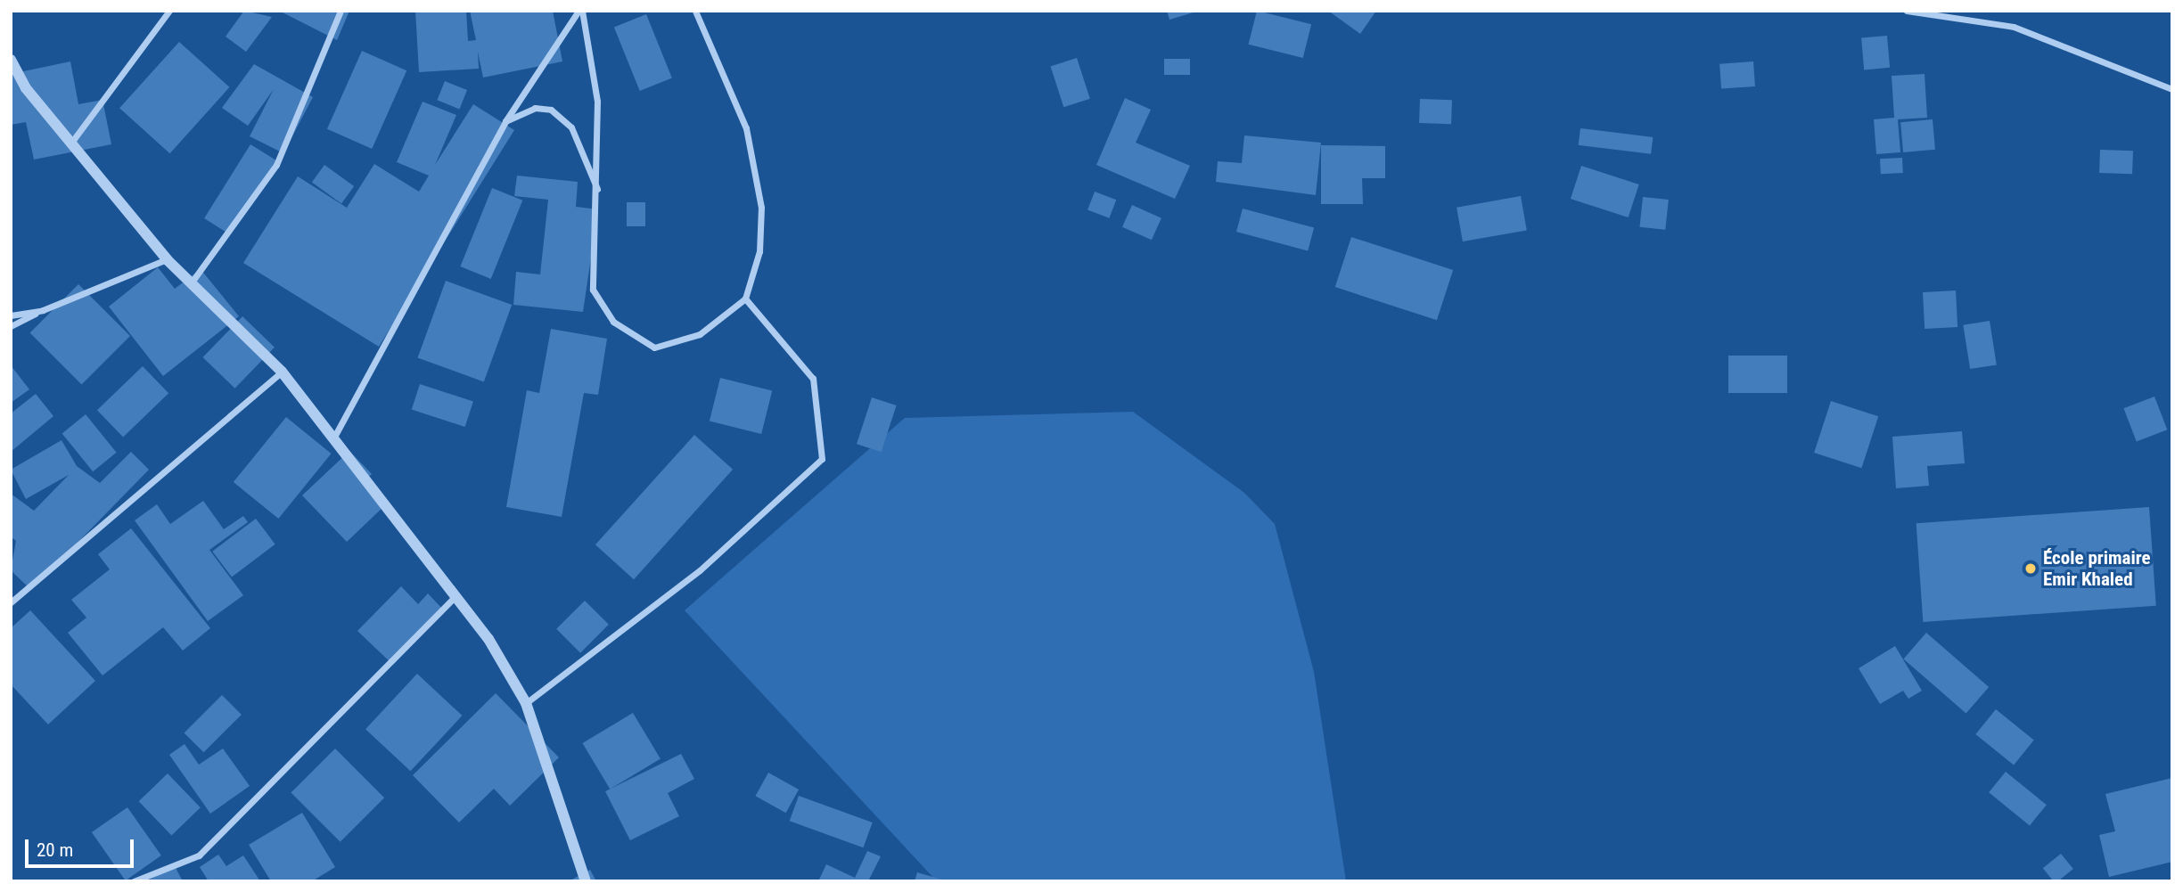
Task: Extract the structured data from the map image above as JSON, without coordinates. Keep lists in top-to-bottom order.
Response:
{
  "places": ["École primaire Emir Khaled"],
  "scale_bar": "20 m"
}
